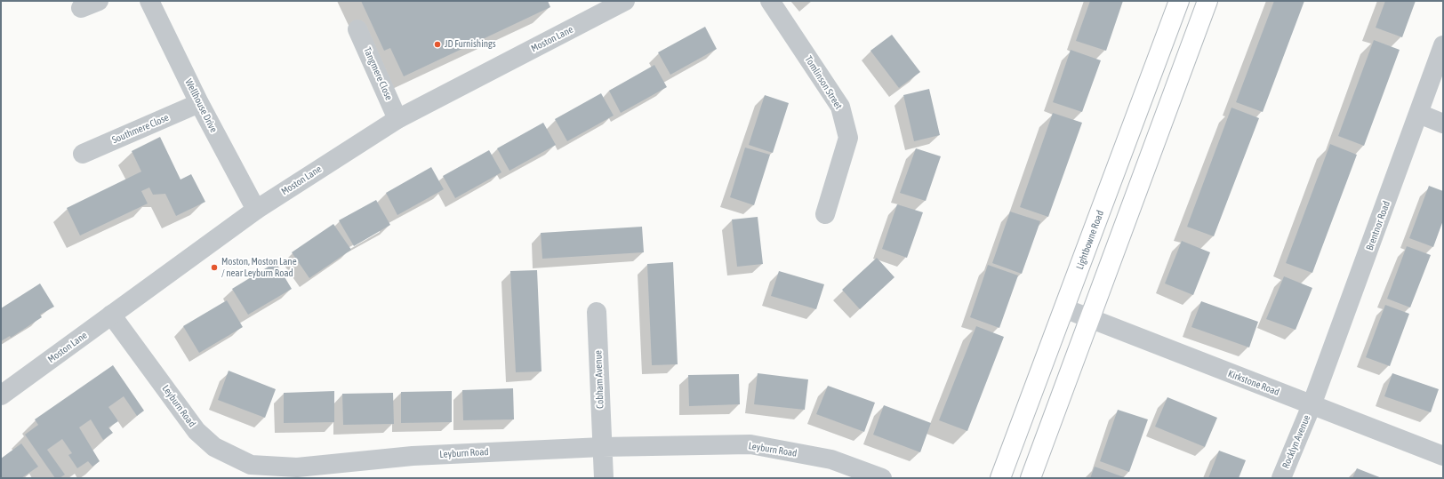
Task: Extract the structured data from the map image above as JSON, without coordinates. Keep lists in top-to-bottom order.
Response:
{
  "streets": {
    "main road": ["Lightbowne Road"],
    "street": [
      "Moston Lane",
      "Tangmere Close",
      "Tomlinson Street",
      "Wellhouse Drive",
      "Southmere Close",
      "Brentnor Road",
      "Cobham Avenue",
      "Kirkstone Road",
      "Leyburn Road",
      "Rocklyn Avenue"
    ]
  },
  "crossings": [
    ["Moston Lane", "Tangmere Close"],
    ["Moston Lane", "Wellhouse Drive"],
    ["Moston Lane", "Leyburn Road"],
    ["Wellhouse Drive", "Southmere Close"],
    ["Brentnor Road", "Kirkstone Road"],
    ["Brentnor Road", "Rocklyn Avenue"],
    ["Lightbowne Road", "Kirkstone Road"],
    ["Cobham Avenue", "Leyburn Road"],
    ["Kirkstone Road", "Rocklyn Avenue"]
  ],
  "places": ["JD Furnishings", "Moston, Moston Lane / near Leyburn Road"]
}
